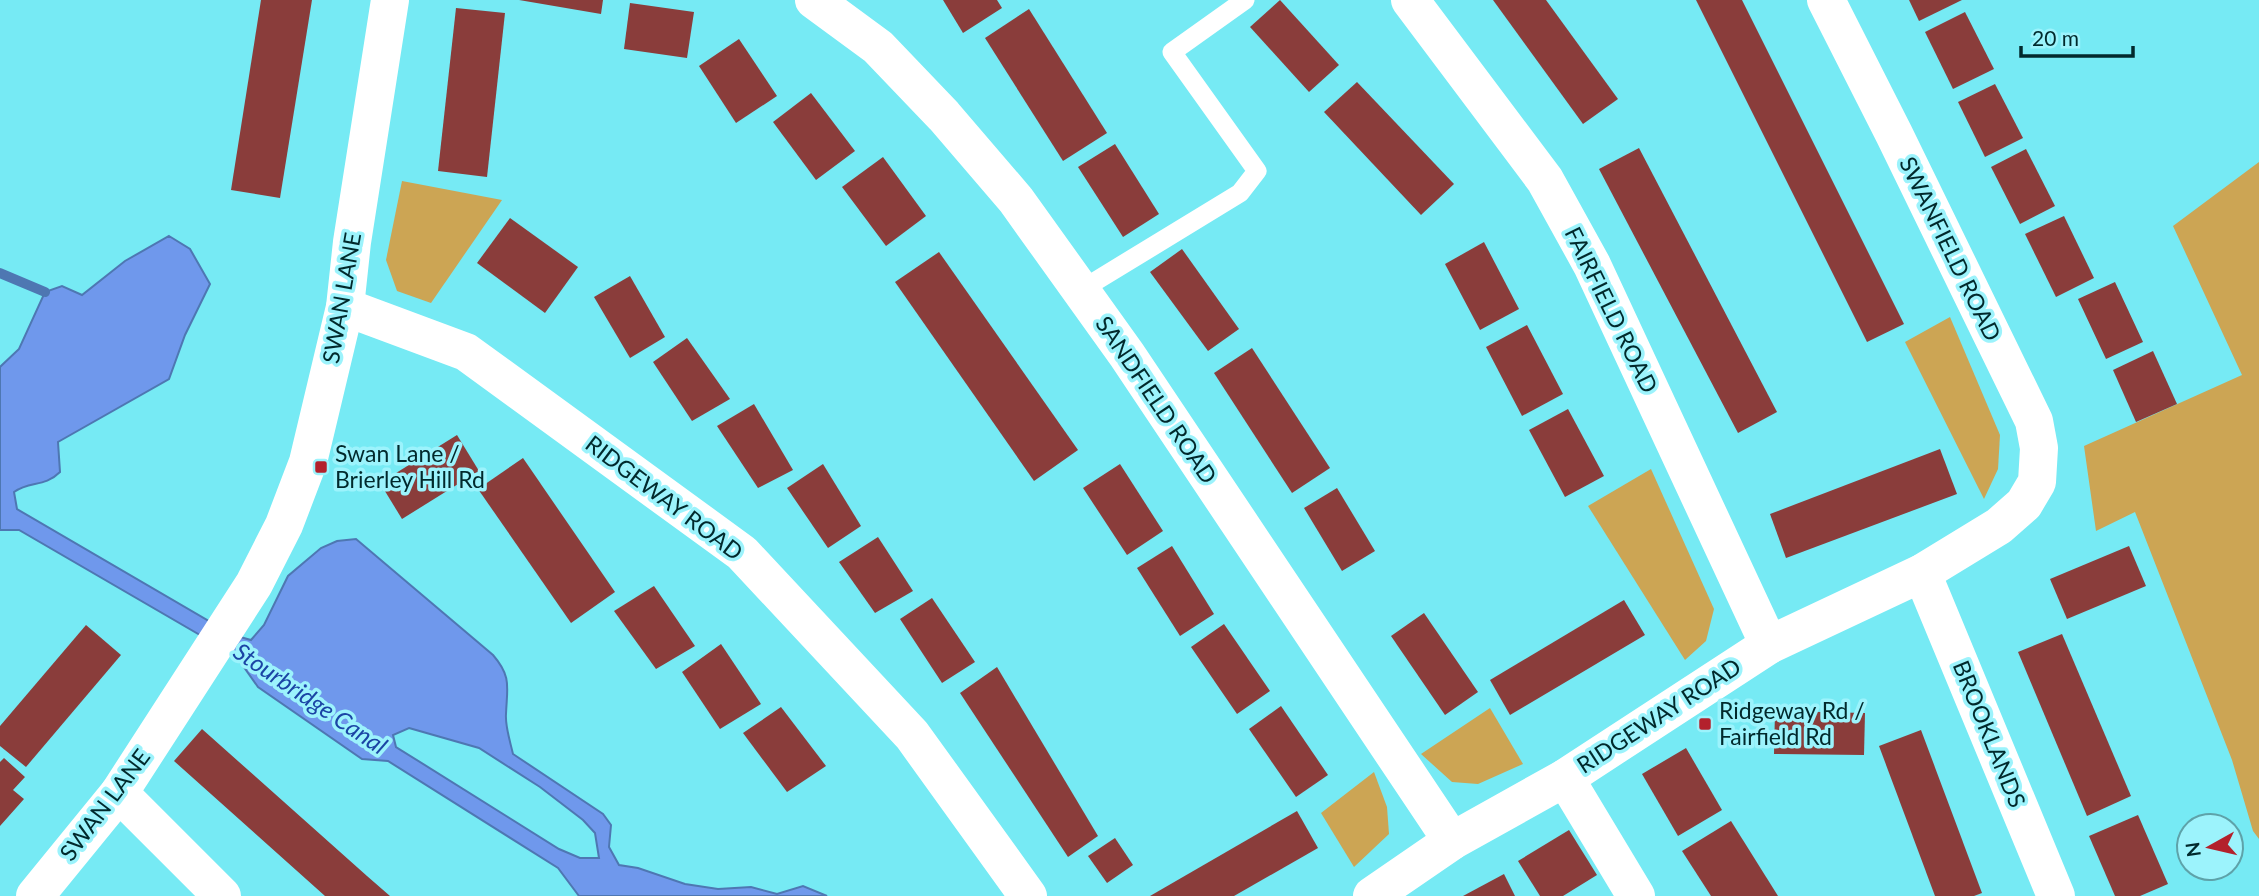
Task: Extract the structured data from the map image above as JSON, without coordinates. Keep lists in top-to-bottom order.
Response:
{
  "streets": {
    "street": [
      "SWANFIELD ROAD",
      "SWAN LANE",
      "FAIRFIELD ROAD",
      "SANDFIELD ROAD",
      "RIDGEWAY ROAD",
      "BROOKLANDS"
    ]
  },
  "crossings": [
    ["SWANFIELD ROAD", "RIDGEWAY ROAD"],
    ["SWAN LANE", "RIDGEWAY ROAD"],
    ["FAIRFIELD ROAD", "RIDGEWAY ROAD"],
    ["SANDFIELD ROAD", "RIDGEWAY ROAD"],
    ["RIDGEWAY ROAD", "BROOKLANDS"]
  ],
  "water": ["Stourbridge Canal"],
  "places": {
    "transit": ["Swan Lane / Brierley Hill Rd", "Ridgeway Rd / Fairfield Rd"]
  },
  "scale_bar": "20 m",
  "north": "left"
}
